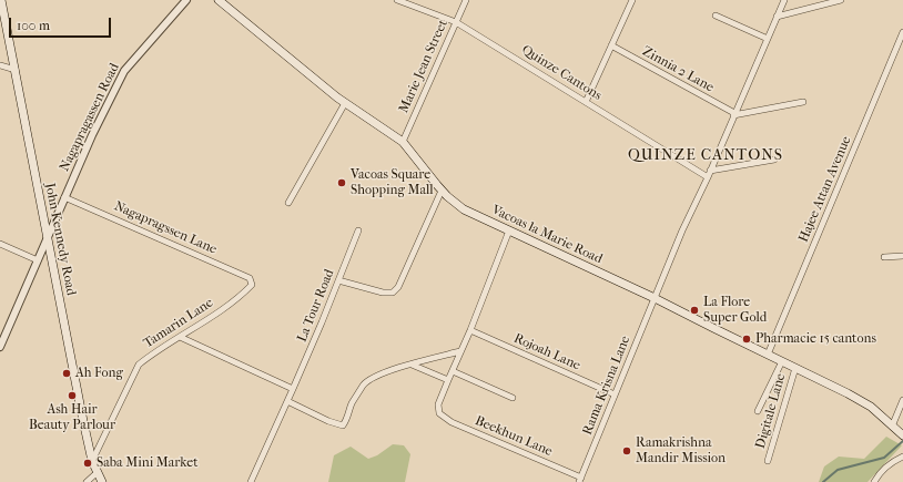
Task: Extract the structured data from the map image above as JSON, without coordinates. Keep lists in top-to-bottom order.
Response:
{
  "streets": {
    "main road": ["Vacoas la Marie Road", "John Kennedy Road"],
    "street": [
      "Marie Jean Street",
      "Zinnia 2 Lane",
      "Quinze Cantons",
      "Nagapragassen Road",
      "Hajee Attan Avenue",
      "Nagapragssen Lane",
      "La Tour Road",
      "Tamarin Lane",
      "Rojoah Lane",
      "Rama Krisna Lane",
      "Digitale Lane",
      "Beekhun Lane"
    ]
  },
  "crossings": [
    ["Marie Jean Street", "Quinze Cantons"],
    ["Marie Jean Street", "Vacoas la Marie Road"],
    ["Zinnia 2 Lane", "Rama Krisna Lane"],
    ["Quinze Cantons", "Rama Krisna Lane"],
    ["Nagapragassen Road", "Nagapragssen Lane"],
    ["Nagapragassen Road", "John Kennedy Road"],
    ["Hajee Attan Avenue", "Vacoas la Marie Road"],
    ["Nagapragssen Lane", "Tamarin Lane"],
    ["Vacoas la Marie Road", "Rama Krisna Lane"],
    ["Vacoas la Marie Road", "Digitale Lane"],
    ["John Kennedy Road", "Tamarin Lane"],
    ["Rojoah Lane", "Rama Krisna Lane"],
    ["Rama Krisna Lane", "Beekhun Lane"]
  ],
  "districts": ["QUINZE CANTONS"],
  "places": [
    "Vacoas Square Shopping Mall",
    "La Flore Super Gold",
    "Pharmacie 15 cantons",
    "Ah Fong",
    "Ash Hair Beauty Parlour",
    "Ramakrishna Mandir Mission",
    "Saba Mini Market"
  ],
  "scale_bar": "100 m"
}
